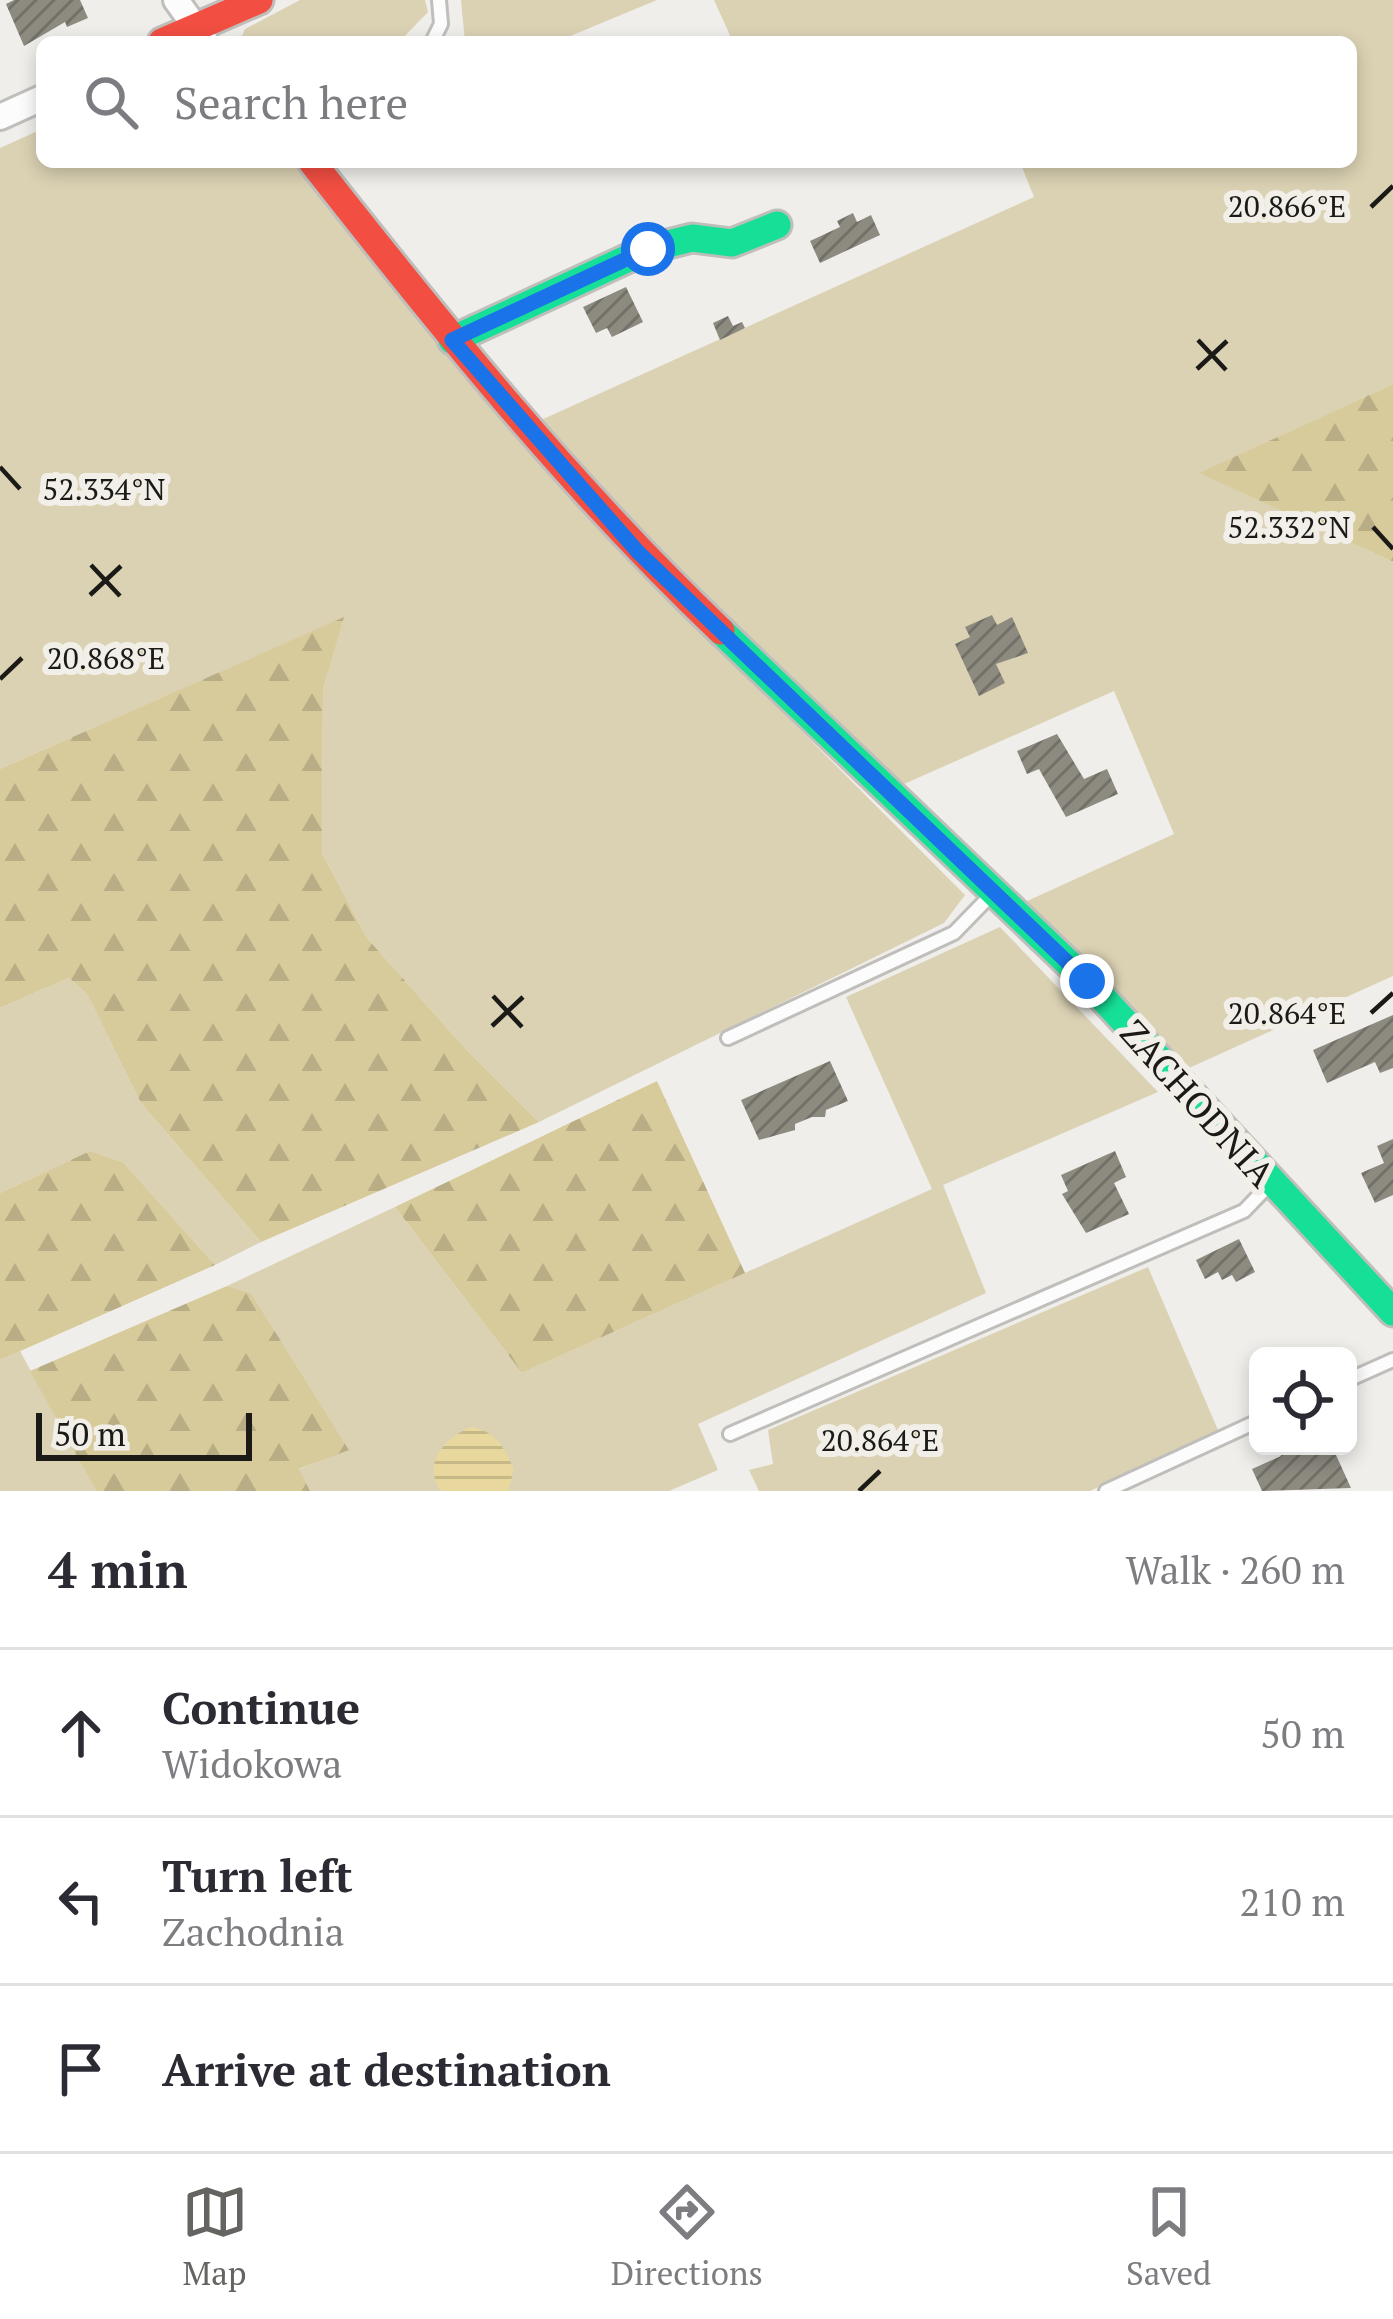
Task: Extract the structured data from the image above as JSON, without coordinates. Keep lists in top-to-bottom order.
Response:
{
  "streets": {
    "street": ["ZACHODNIA"]
  },
  "scale_bar": "50 m",
  "page": {
    "search": "Search here",
    "scale": "50 m",
    "heading": ["4 min", "Walk · 260 m"],
    "list": [
      ["Continue", "Widokowa", "50 m"],
      ["Turn left", "Zachodnia", "210 m"],
      "Arrive at destination"
    ],
    "nav": ["Map", "Directions", "Saved"]
  },
  "coordinates": [
    "20.866°E",
    "52.334°N",
    "52.332°N",
    "20.868°E",
    "20.864°E"
  ]
}
